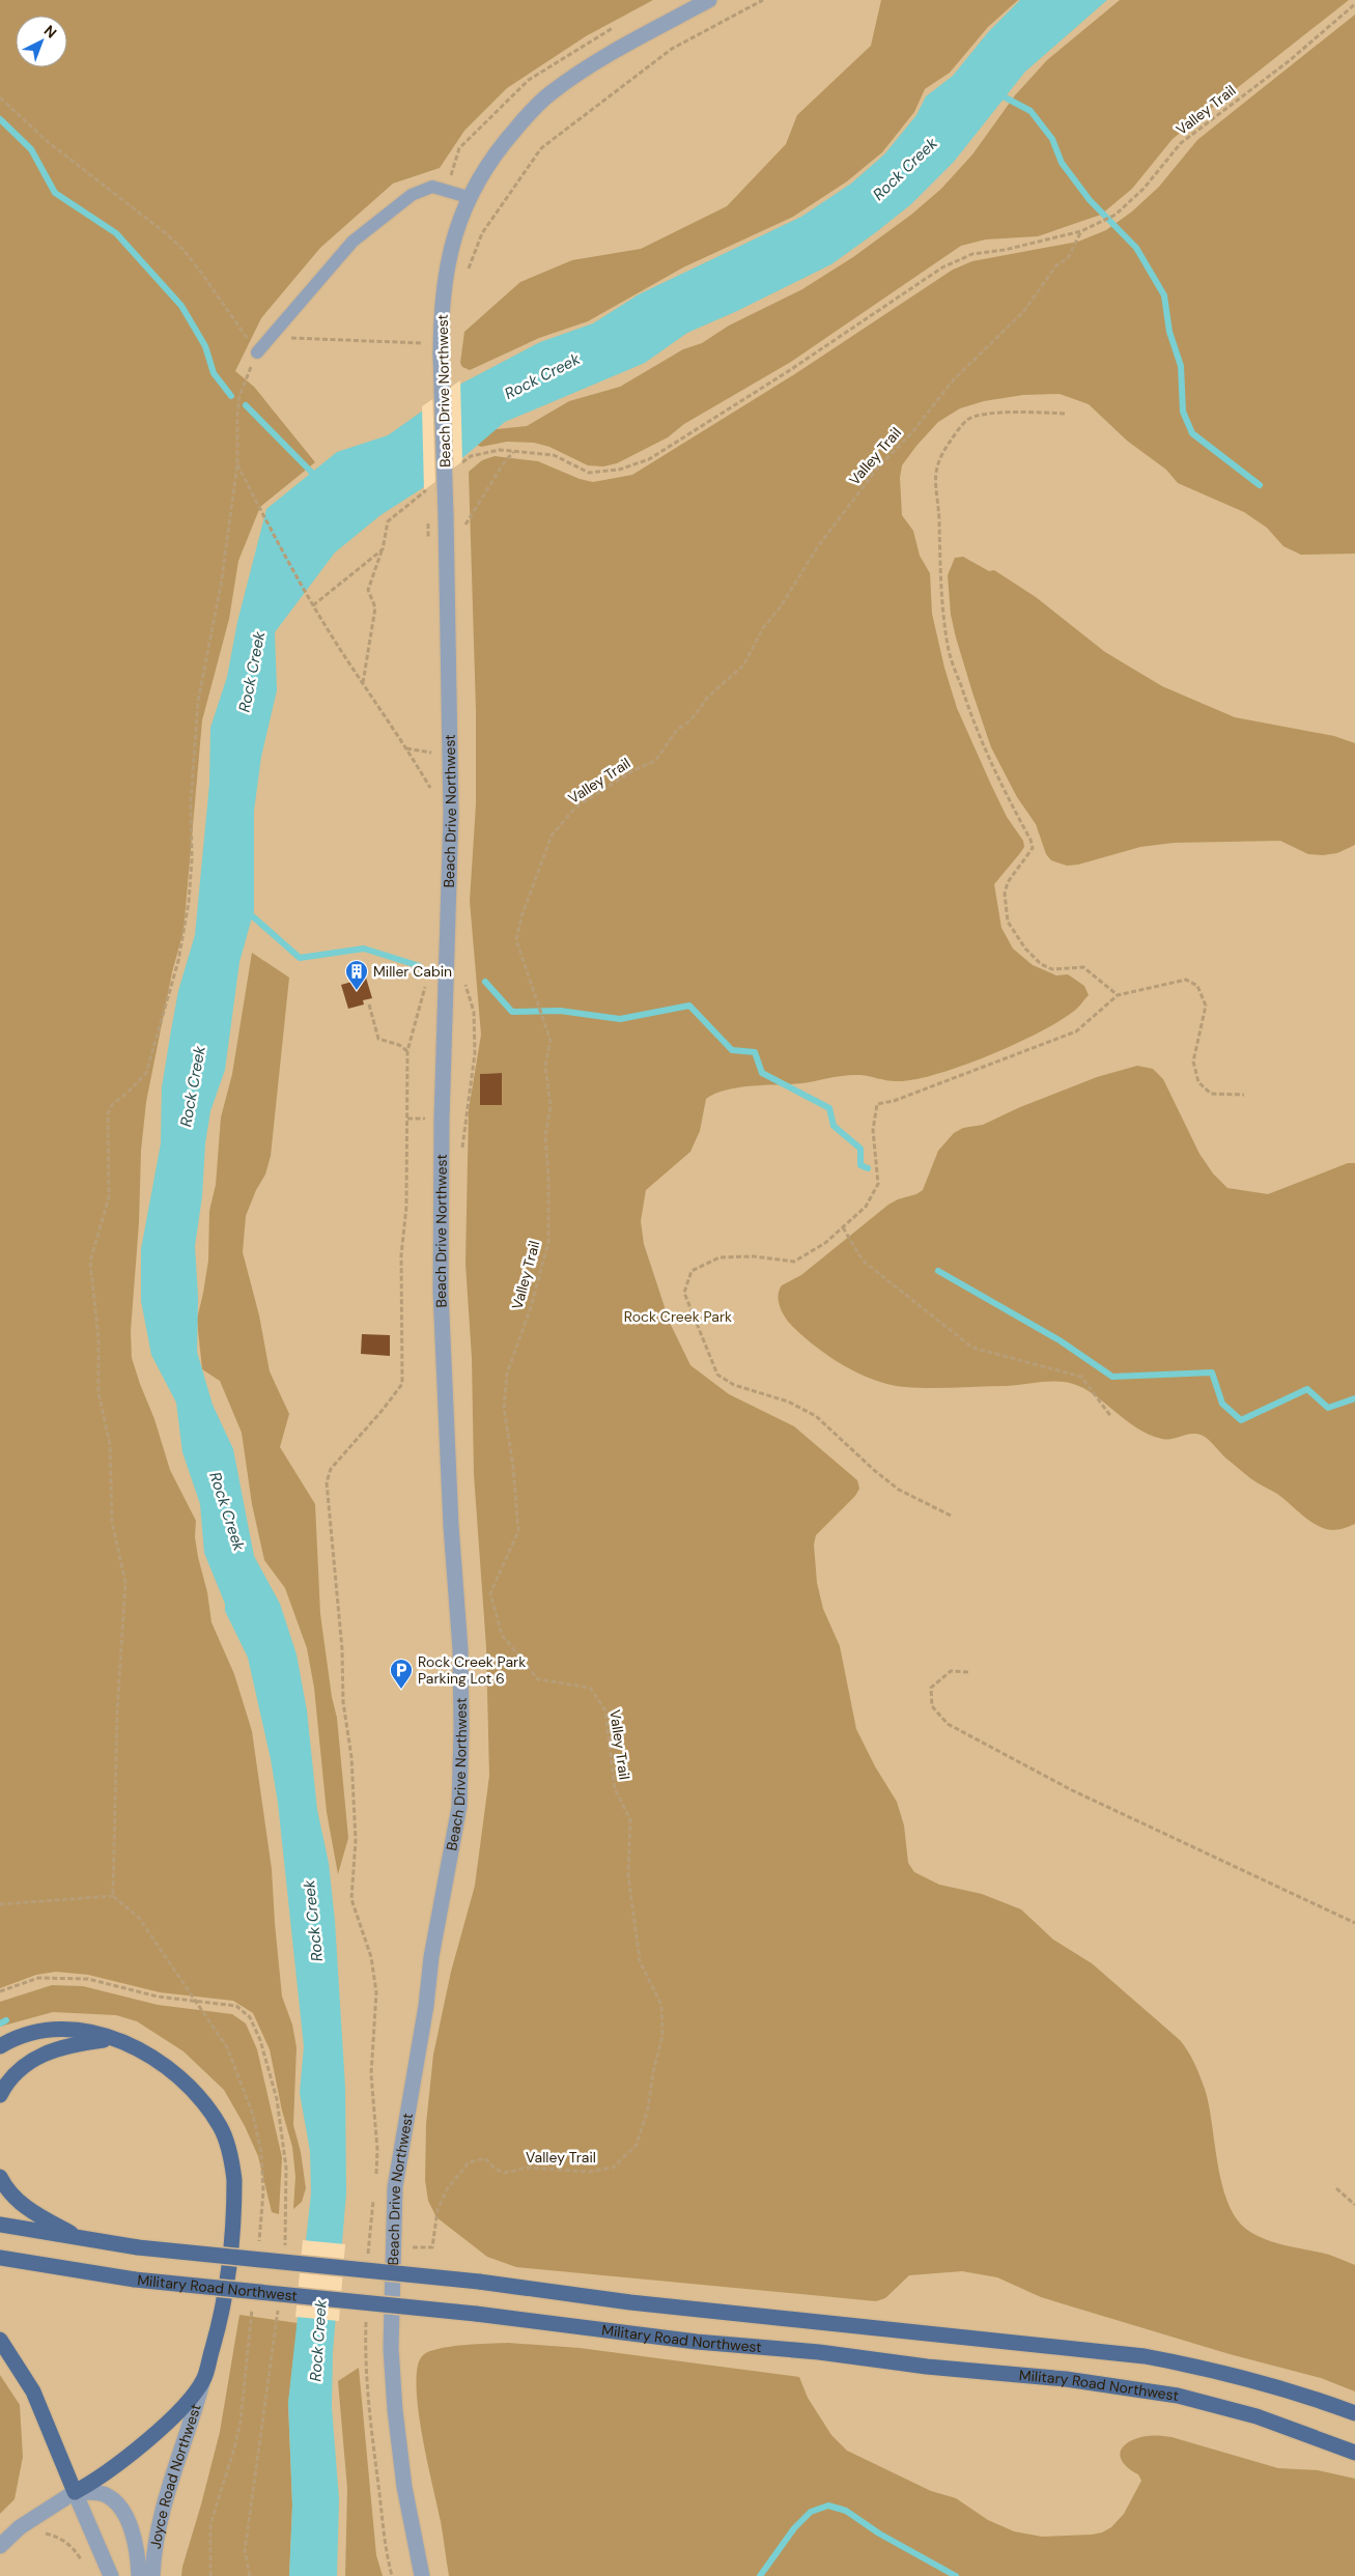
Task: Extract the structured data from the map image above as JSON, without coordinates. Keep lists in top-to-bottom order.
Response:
{
  "streets": {
    "main road": ["Military Road Northwest"],
    "street": ["Beach Drive Northwest", "Joyce Road Northwest"],
    "path": ["Valley Trail"]
  },
  "crossings": [
    ["Valley Trail", "Beach Drive Northwest"]
  ],
  "water": ["Rock Creek"],
  "parks": ["Rock Creek Park"],
  "places": {
    "building": ["Miller Cabin"],
    "parking": ["Rock Creek Park Parking Lot 6"]
  },
  "north": "top right"
}
